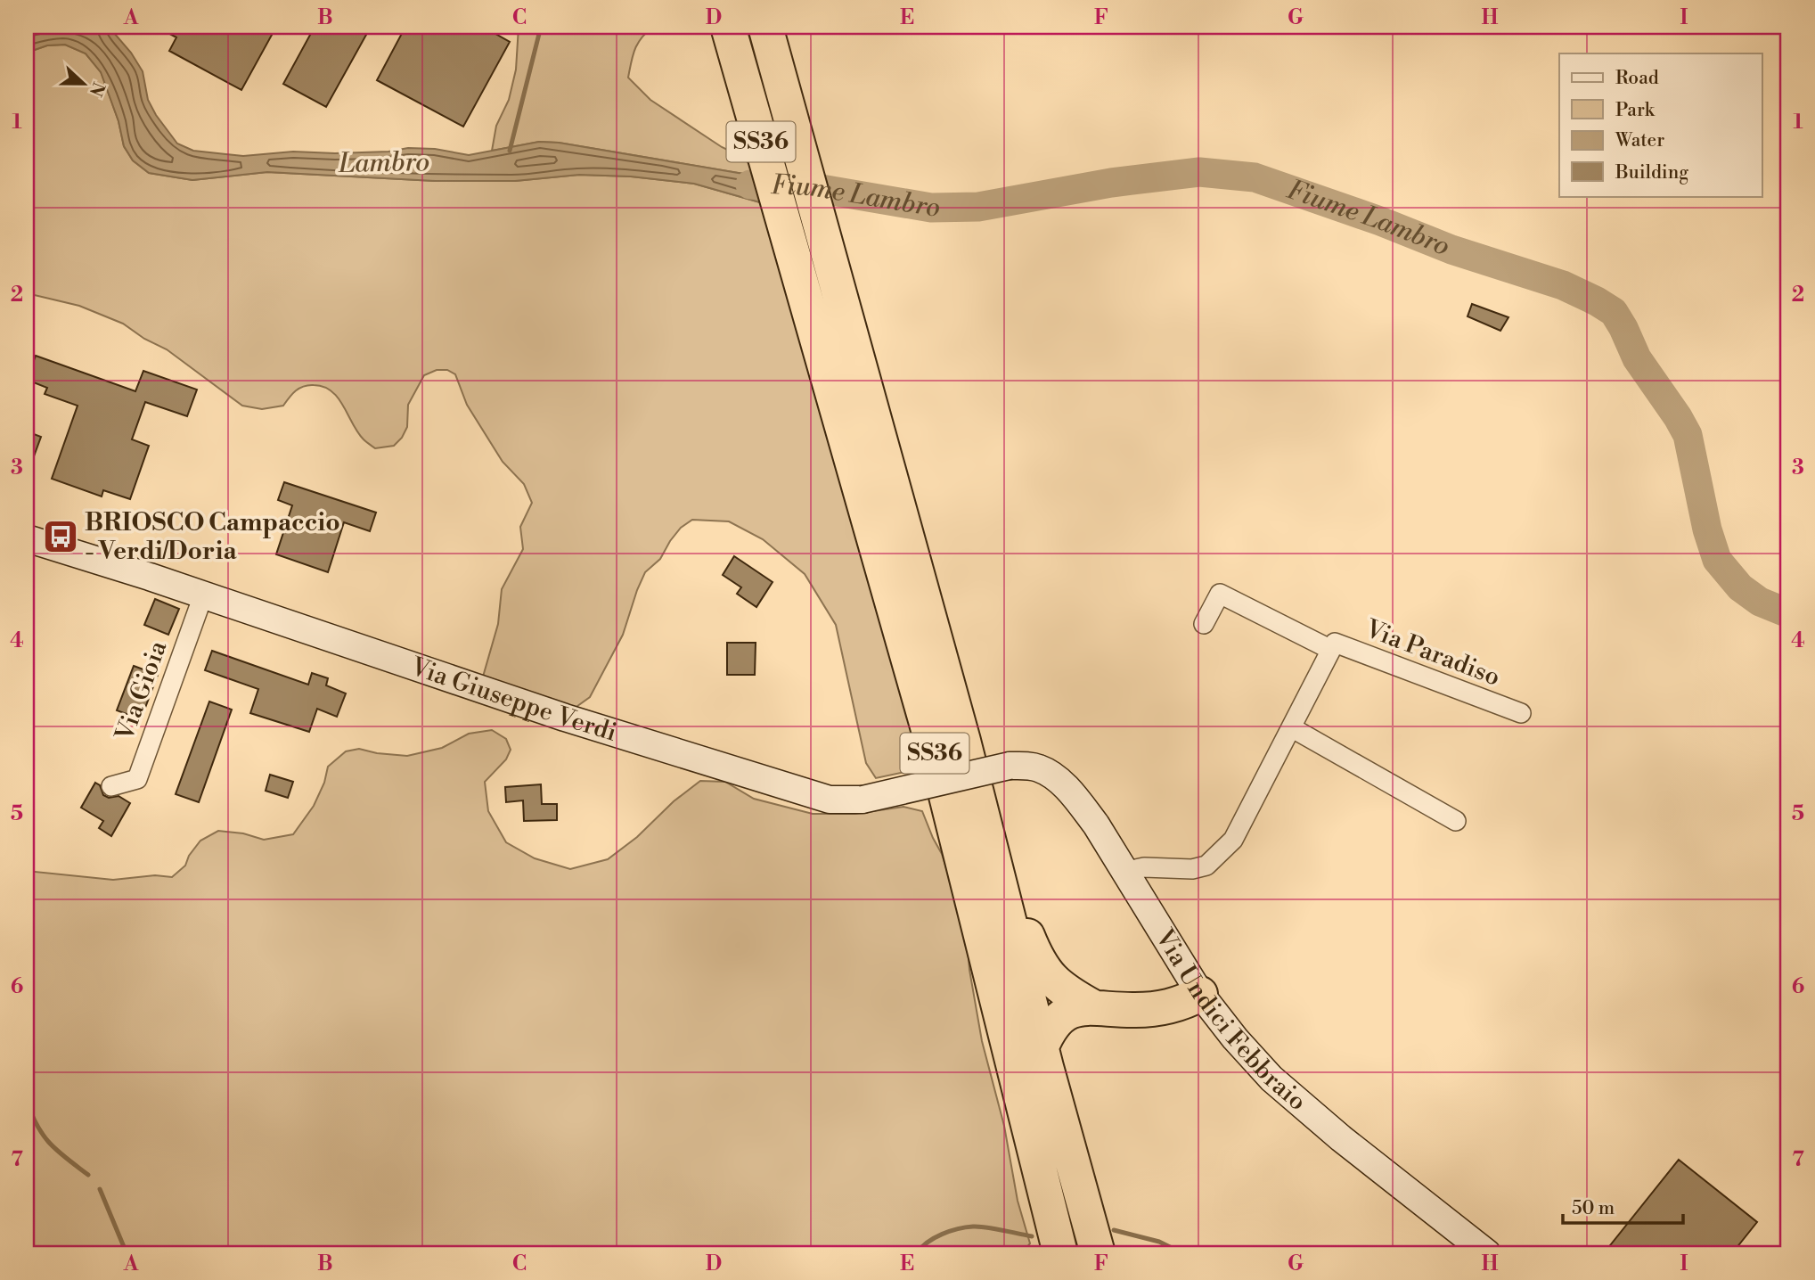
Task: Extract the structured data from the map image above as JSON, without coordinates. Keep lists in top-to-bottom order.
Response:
{
  "streets": {
    "highway": ["SS36"],
    "street": [
      "Via Paradiso",
      "Via Gioia",
      "Via Giuseppe Verdi",
      "Via Undici Febbraio"
    ]
  },
  "crossings": [
    ["Via Paradiso", "Via Undici Febbraio"],
    ["Via Gioia", "Via Giuseppe Verdi"],
    ["Via Giuseppe Verdi", "Via Undici Febbraio"]
  ],
  "water": ["Lambro", "Fiume Lambro"],
  "places": {
    "bus stop": ["BRIOSCO Campaccio - Verdi/Doria"]
  },
  "legend": [
    "Road",
    "Park",
    "Water",
    "Building"
  ],
  "scale_bar": "50 m",
  "north": "right",
  "grid": {
    "columns": [
      "A",
      "B",
      "C",
      "D",
      "E",
      "F",
      "G",
      "H",
      "I"
    ],
    "rows": [
      "1",
      "2",
      "3",
      "4",
      "5",
      "6",
      "7"
    ]
  }
}
